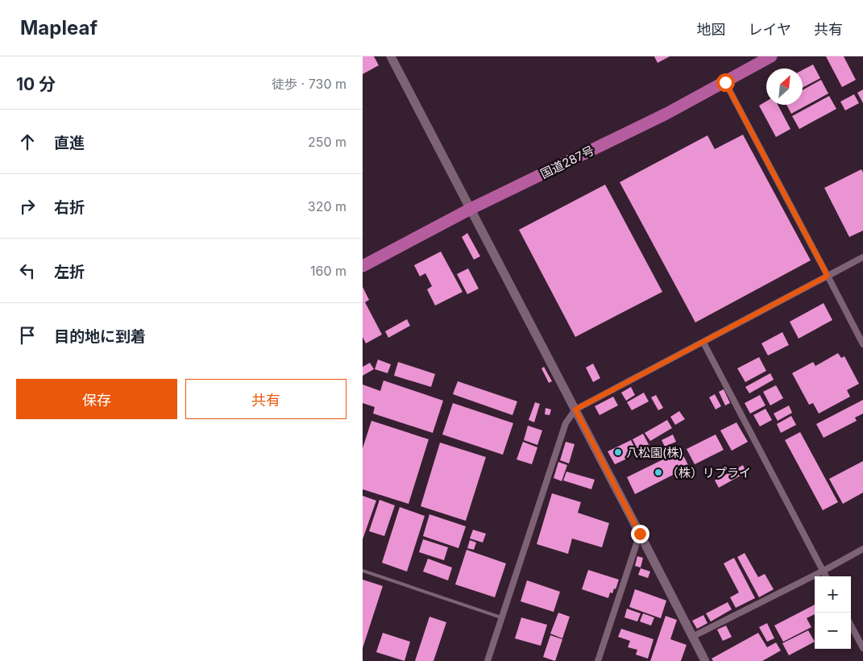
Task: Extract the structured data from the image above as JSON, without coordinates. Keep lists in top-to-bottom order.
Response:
{
  "streets": {
    "highway": ["国道287号"]
  },
  "places": ["八松園(株)", "（株）リプライ"],
  "north": "top right",
  "page": {
    "header": "Mapleaf",
    "nav": ["地図", "レイヤ", "共有"],
    "heading": ["10 分", "徒歩 · 730 m"],
    "list": [
      ["直進", "250 m"],
      ["右折", "320 m"],
      ["左折", "160 m"],
      "目的地に到着"
    ],
    "buttons": ["保存", "共有"],
    "map_buttons": ["+", "−"]
  }
}
